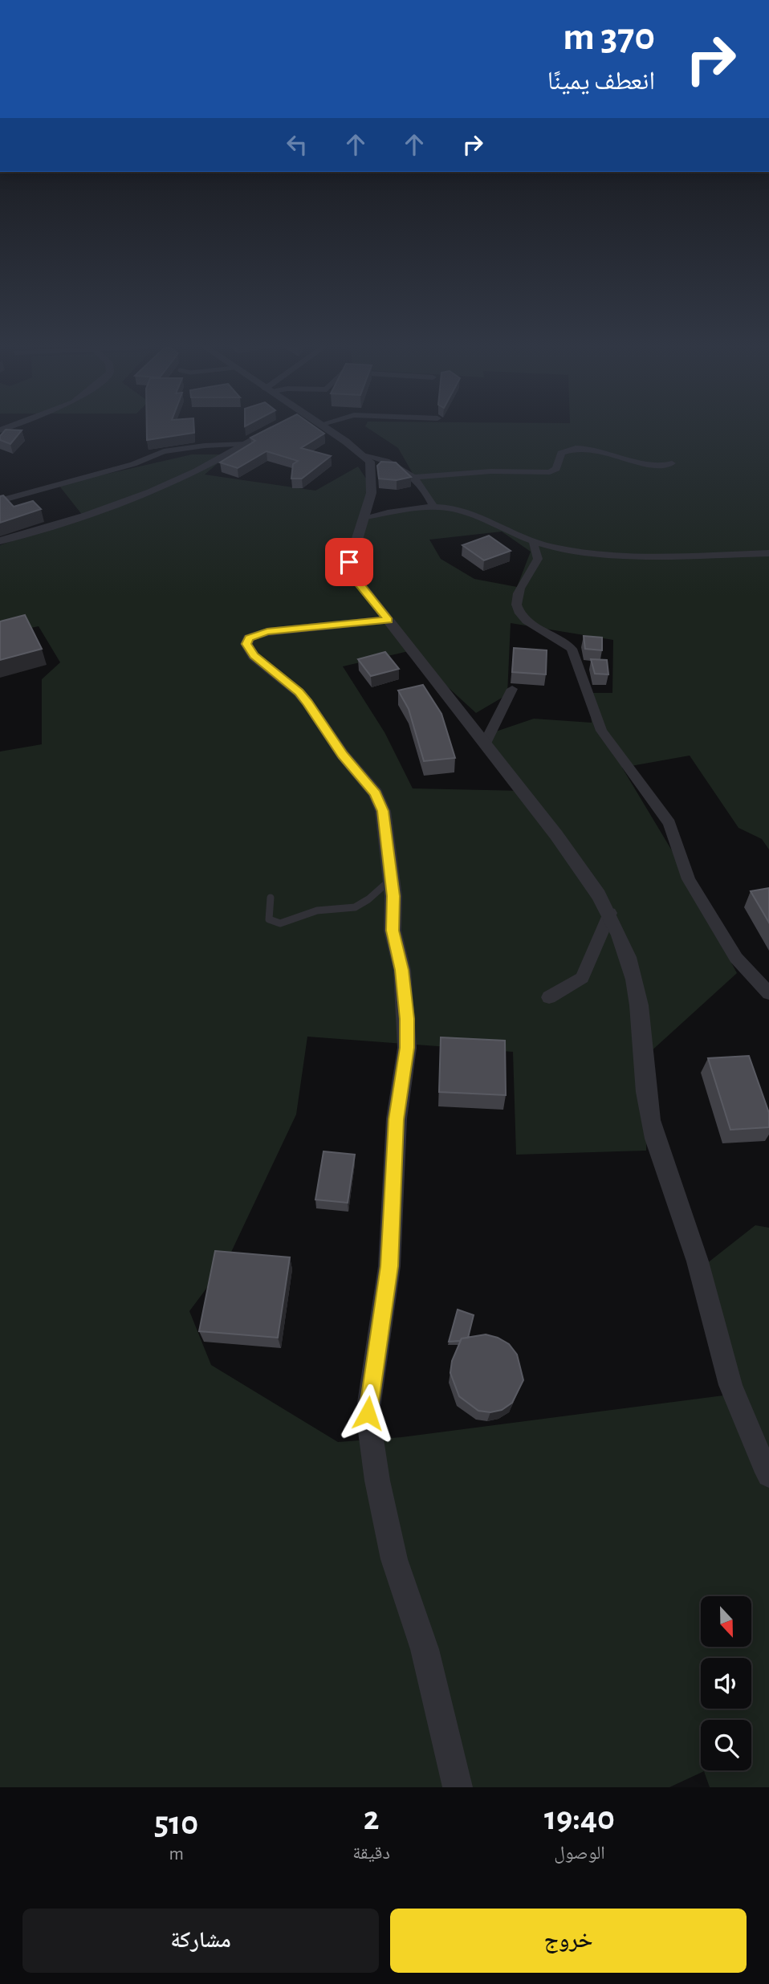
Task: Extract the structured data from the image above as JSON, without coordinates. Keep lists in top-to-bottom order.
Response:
{
  "north": "bottom",
  "page": {
    "turn": ["370 m", "انعطف يمينًا"],
    "eta": [
      "19:40",
      "الوصول",
      "2",
      "دقيقة",
      "510",
      "m"
    ],
    "buttons": ["خروج", "مشاركة"]
  }
}
